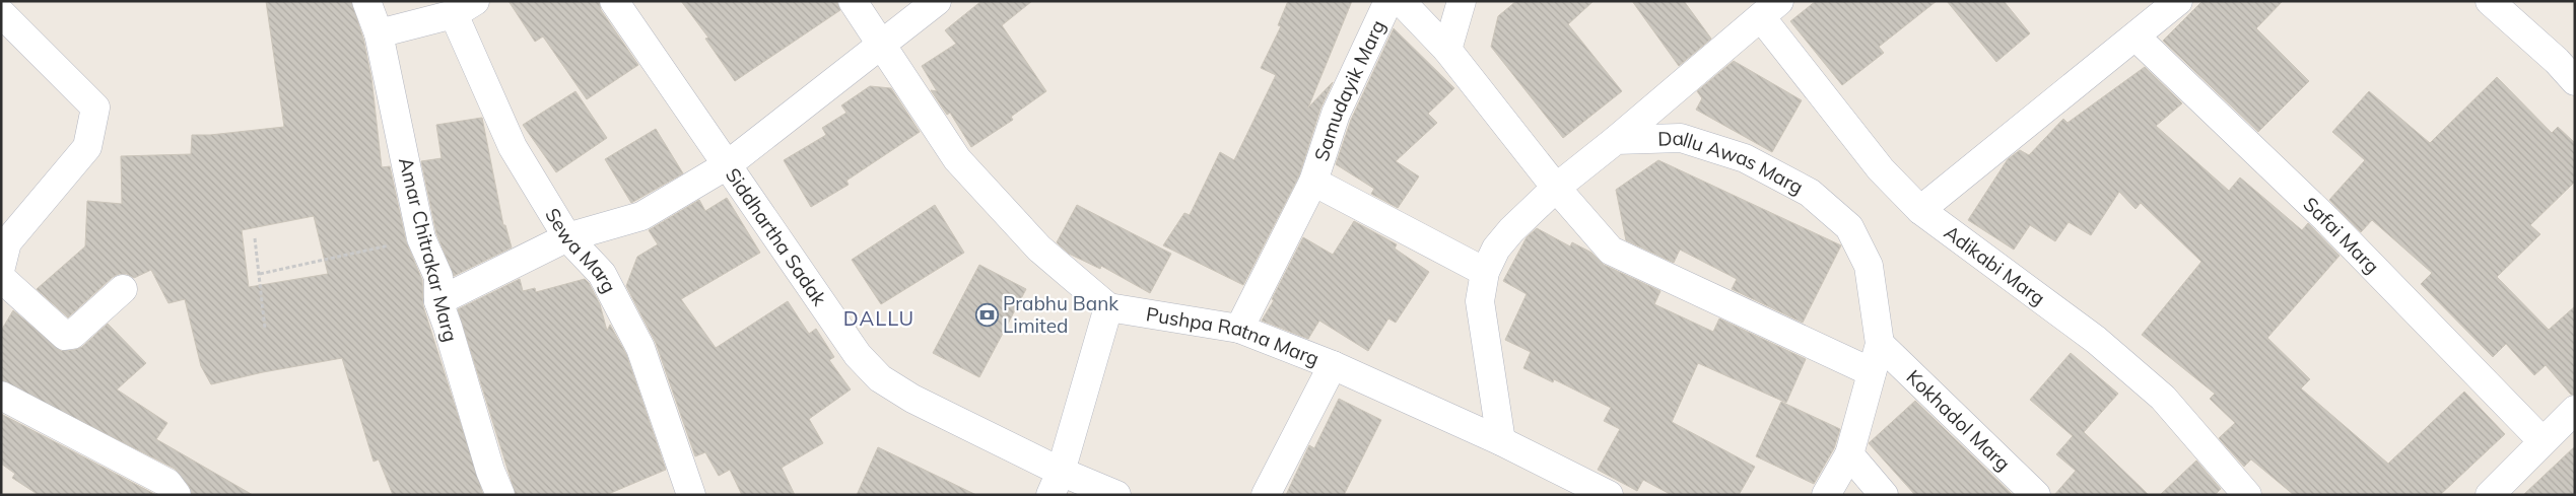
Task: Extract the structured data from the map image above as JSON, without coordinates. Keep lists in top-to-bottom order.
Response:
{
  "streets": {
    "street": [
      "Samudayik Marg",
      "Dallu Awas Marg",
      "Safai Marg",
      "Siddhartha Sadak",
      "Amar Chitrakar Marg",
      "Sewa Marg",
      "Adikabi Marg",
      "Pushpa Ratna Marg",
      "Kokhadol Marg"
    ]
  },
  "crossings": [
    ["Samudayik Marg", "Pushpa Ratna Marg"],
    ["Dallu Awas Marg", "Adikabi Marg"],
    ["Dallu Awas Marg", "Kokhadol Marg"]
  ],
  "districts": ["DALLU"],
  "places": {
    "bank": ["Prabhu Bank Limited"]
  }
}
